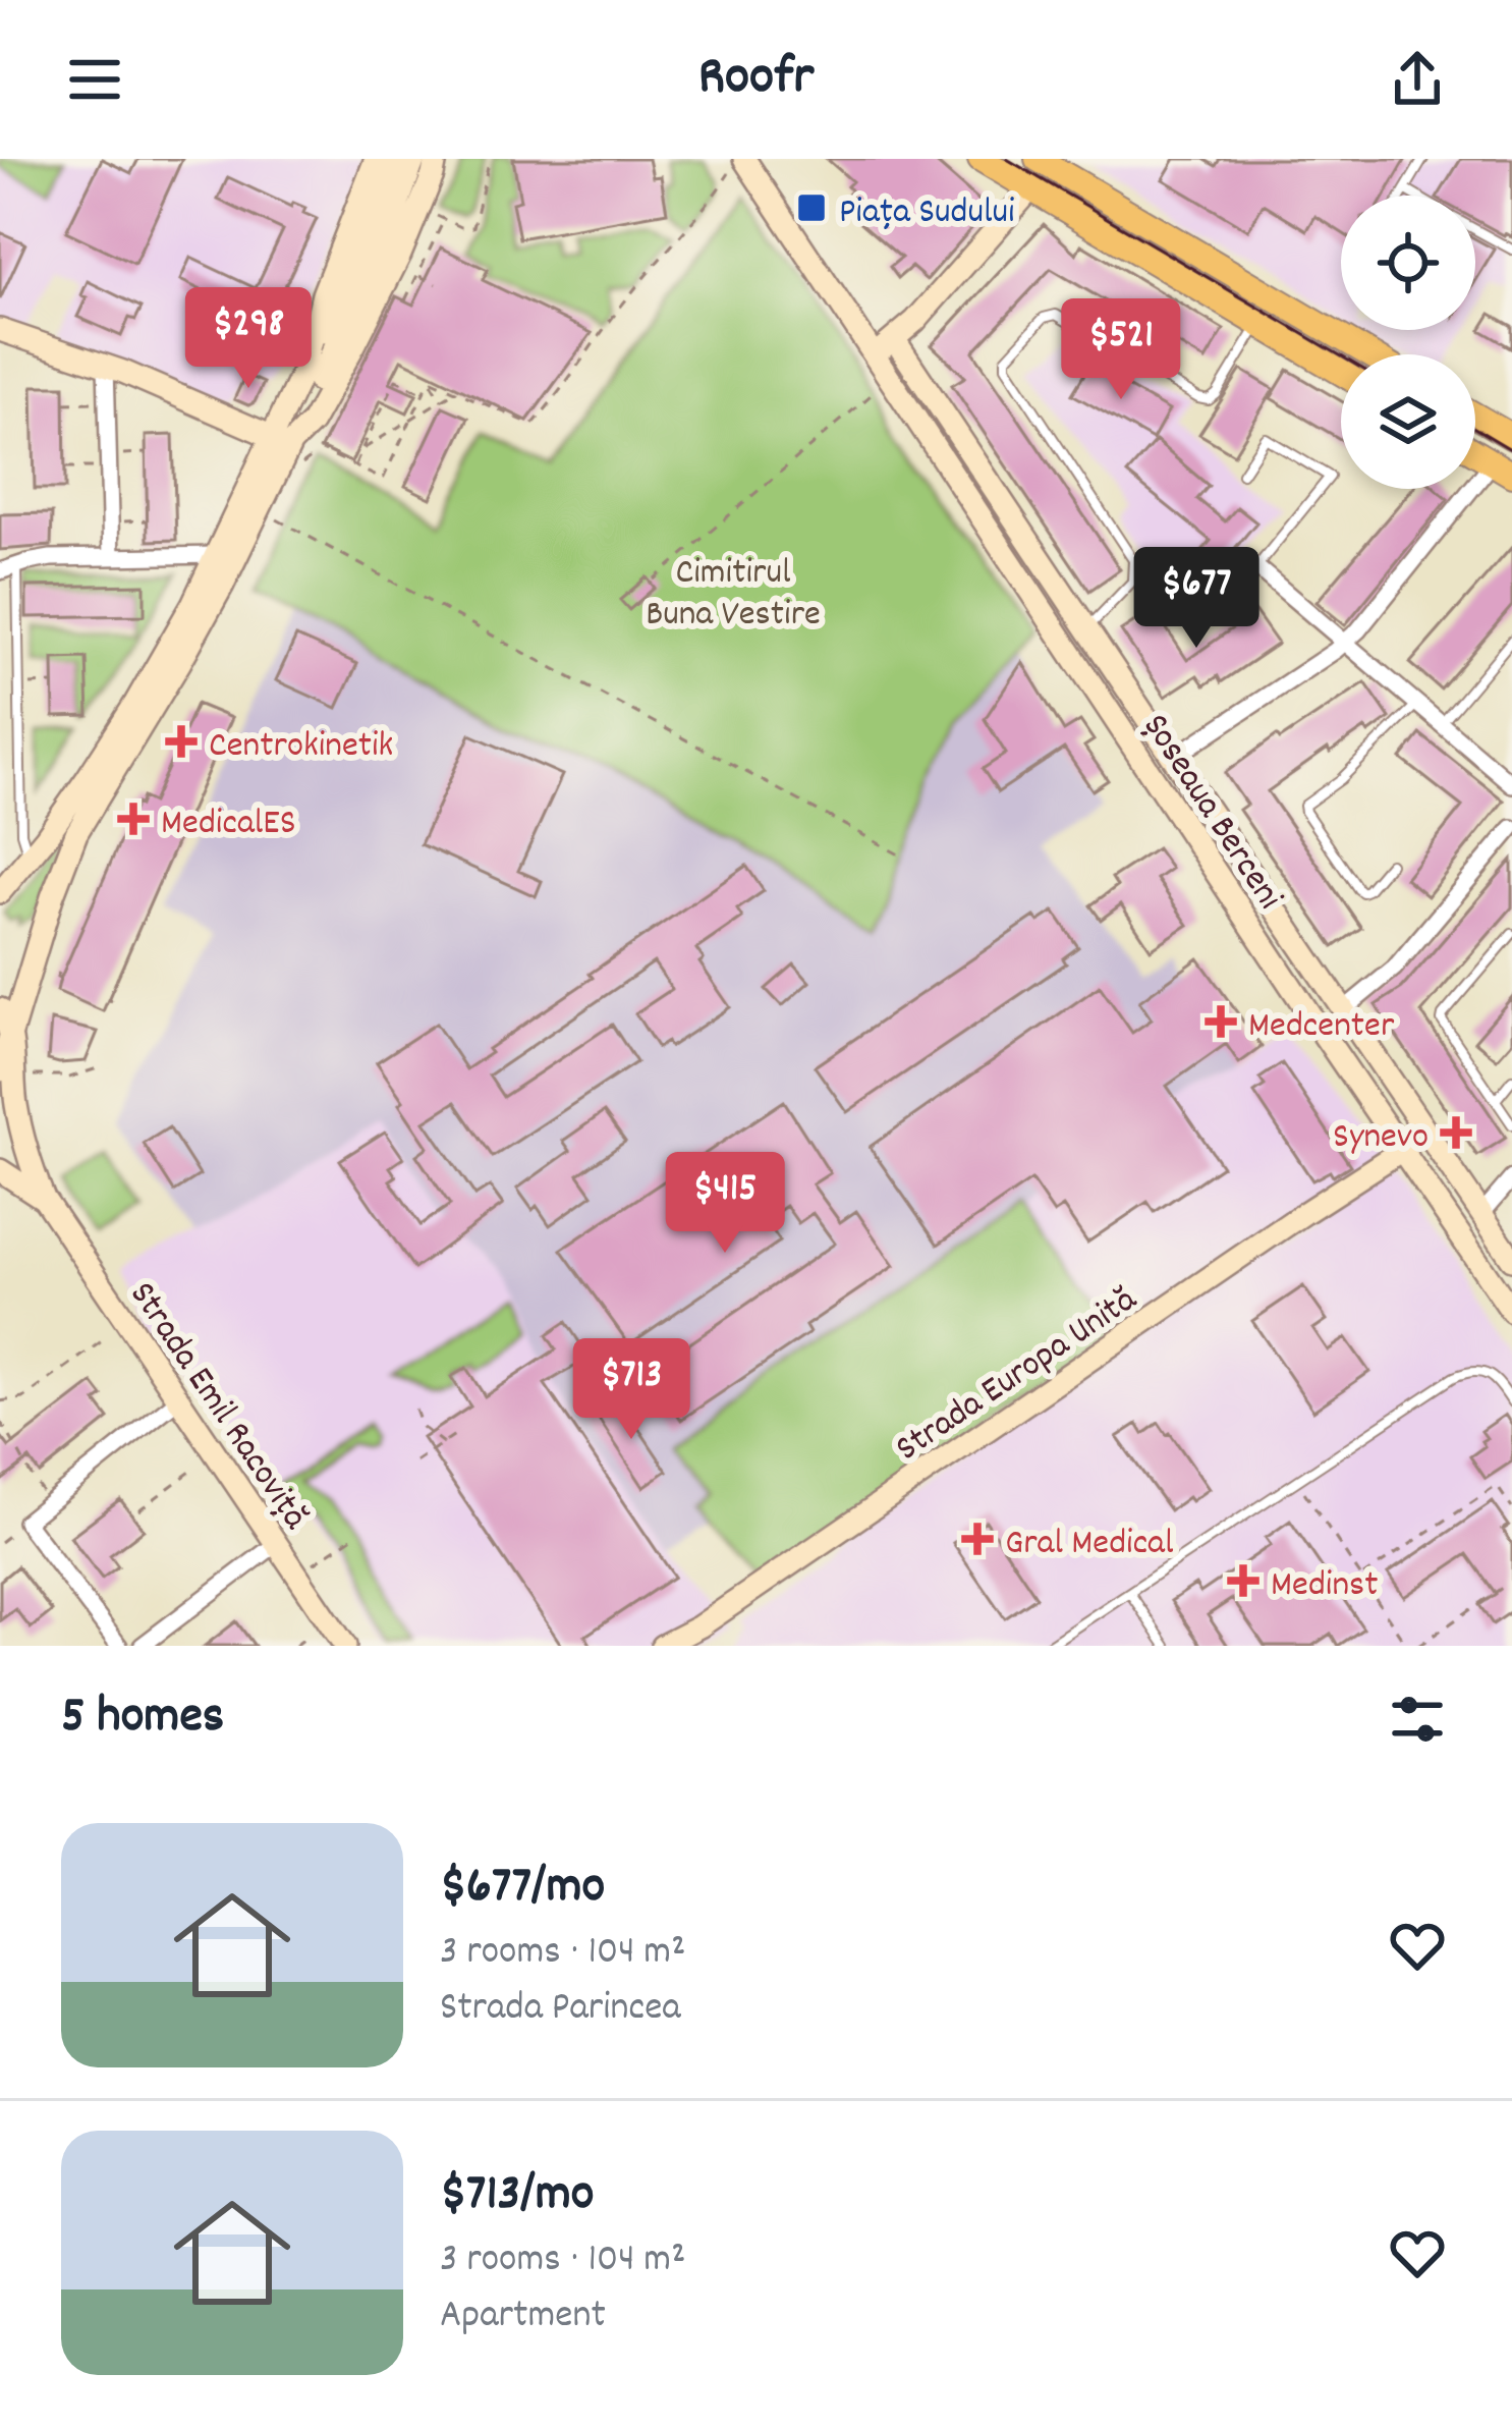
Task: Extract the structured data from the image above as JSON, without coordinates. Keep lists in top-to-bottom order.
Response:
{
  "streets": {
    "main road": ["Șoseaua Berceni", "Strada Europa Unită", "Strada Emil Racoviță"]
  },
  "crossings": [
    ["Șoseaua Berceni", "Strada Europa Unită"]
  ],
  "parks": ["Cimitirul Buna Vestire"],
  "places": {
    "transit": ["Piața Sudului"],
    "health": [
      "Centrokinetik",
      "MedicalES",
      "Medcenter",
      "Synevo",
      "Gral Medical",
      "Medinst"
    ]
  },
  "page": {
    "header": "Roofr",
    "price": [
      "$298",
      "$521",
      "$677",
      "$415",
      "$713"
    ],
    "heading": "5 homes",
    "list": [
      {
        "name": "$677/mo",
        "note": "3 rooms · 104 m² · Strada Parincea"
      },
      {
        "name": "$713/mo",
        "note": "3 rooms · 104 m² · Apartment"
      }
    ]
  }
}
